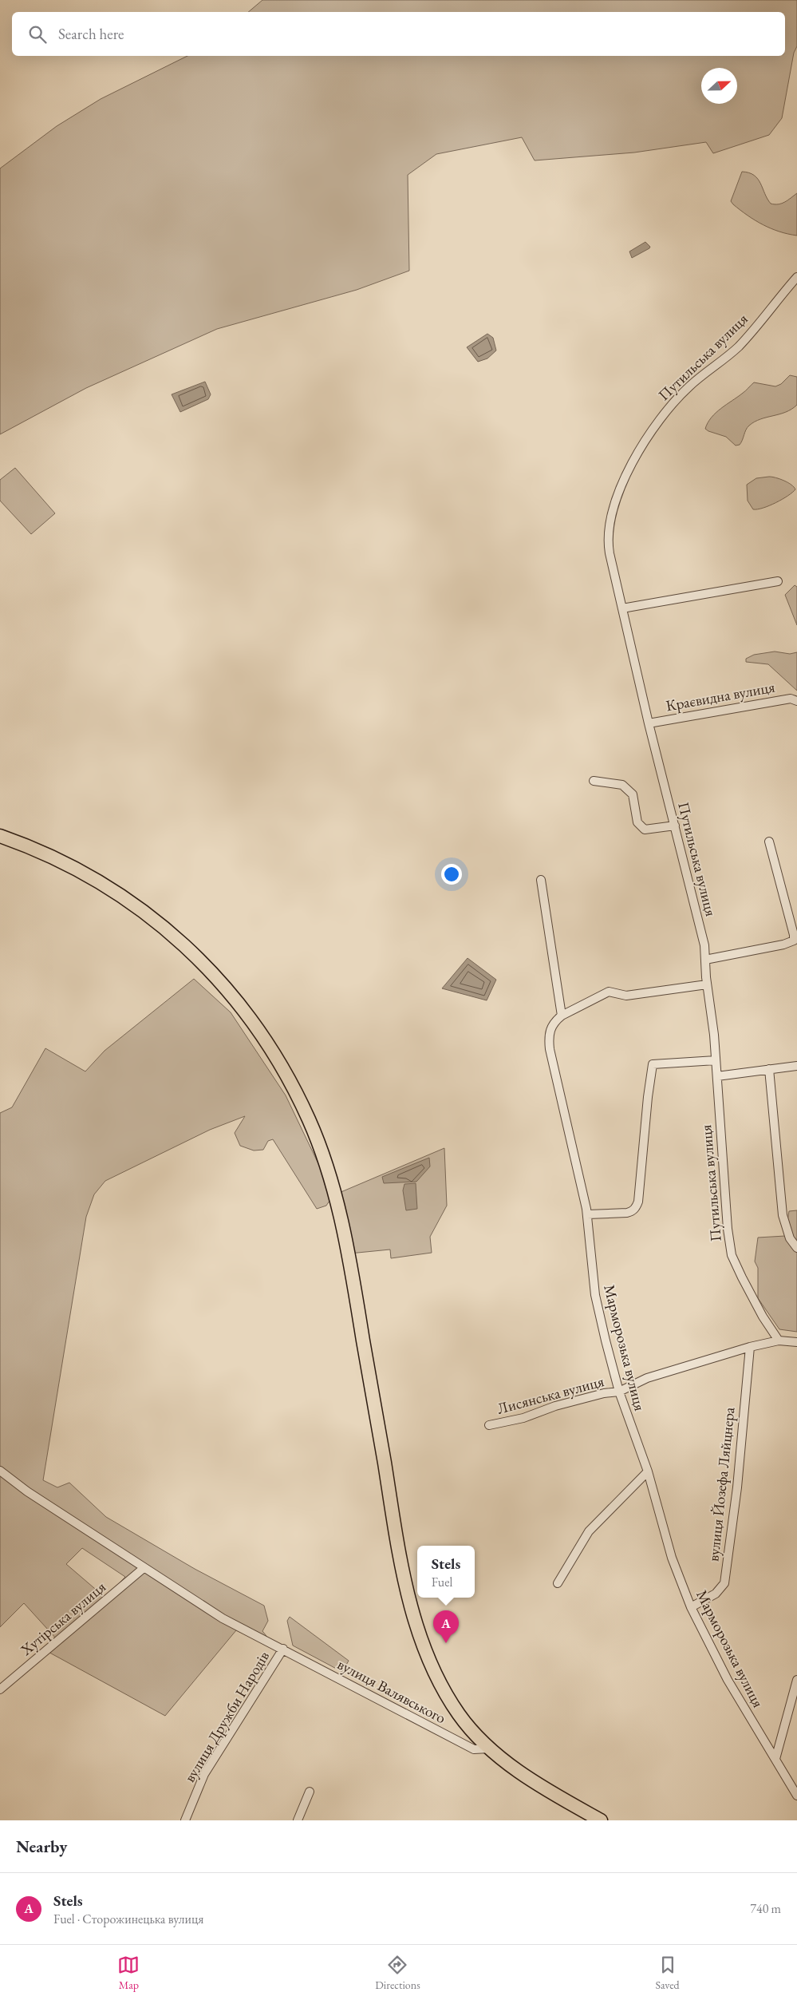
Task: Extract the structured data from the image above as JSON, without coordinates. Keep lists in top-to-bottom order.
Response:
{
  "streets": {
    "street": [
      "Путильська вулиця",
      "Краєвидна вулиця",
      "Марморозька вулиця",
      "Лисянська вулиця",
      "вулиця Йозефа Ляйцнера",
      "Хутірська вулиця",
      "вулиця Валявського",
      "вулиця Дружби Народів"
    ]
  },
  "crossings": [
    ["Путильська вулиця", "Краєвидна вулиця"],
    ["Марморозька вулиця", "Лисянська вулиця"],
    ["Марморозька вулиця", "вулиця Йозефа Ляйцнера"],
    ["Хутірська вулиця", "вулиця Валявського"],
    ["вулиця Валявського", "вулиця Дружби Народів"]
  ],
  "north": "right",
  "page": {
    "search": "Search here",
    "popup": ["Stels", "Fuel"],
    "pins": "A",
    "heading": "Nearby",
    "list": [
      {
        "mark": "A",
        "name": "Stels",
        "note": "Fuel · Сторожинецька вулиця",
        "value": "740 m"
      }
    ],
    "nav": ["Map", "Directions", "Saved"]
  }
}
